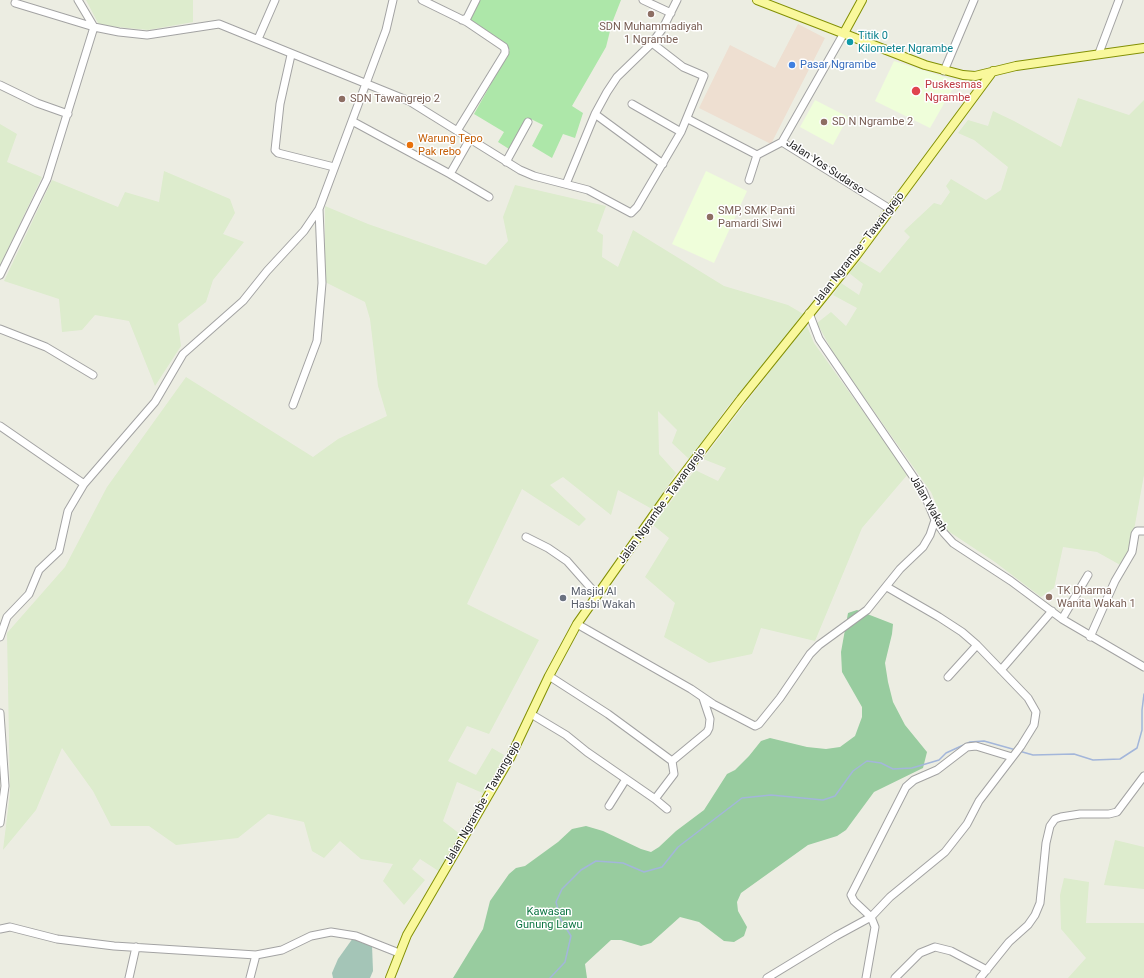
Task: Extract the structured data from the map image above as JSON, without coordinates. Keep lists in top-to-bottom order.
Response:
{
  "streets": {
    "main road": ["Jalan Ngrambe - Tawangrejo"],
    "street": ["Jalan Yos Sudarso", "Jalan Wakah"]
  },
  "crossings": [
    ["Jalan Yos Sudarso", "Jalan Ngrambe - Tawangrejo"],
    ["Jalan Ngrambe - Tawangrejo", "Jalan Wakah"]
  ],
  "parks": ["Kawasan Gunung Lawu"],
  "places": [
    "SDN Muhammadiyah 1 Ngrambe",
    "Titik 0 Kilometer Ngrambe",
    "Pasar Ngrambe",
    "Puskesmas Ngrambe",
    "SDN Tawangrejo 2",
    "SD N Ngrambe 2",
    "Warung Tepo Pak rebo",
    "SMP, SMK Panti Pamardi Siwi",
    "TK Dharma Wanita Wakah 1",
    "Masjid Al Hasbi Wakah"
  ]
}
